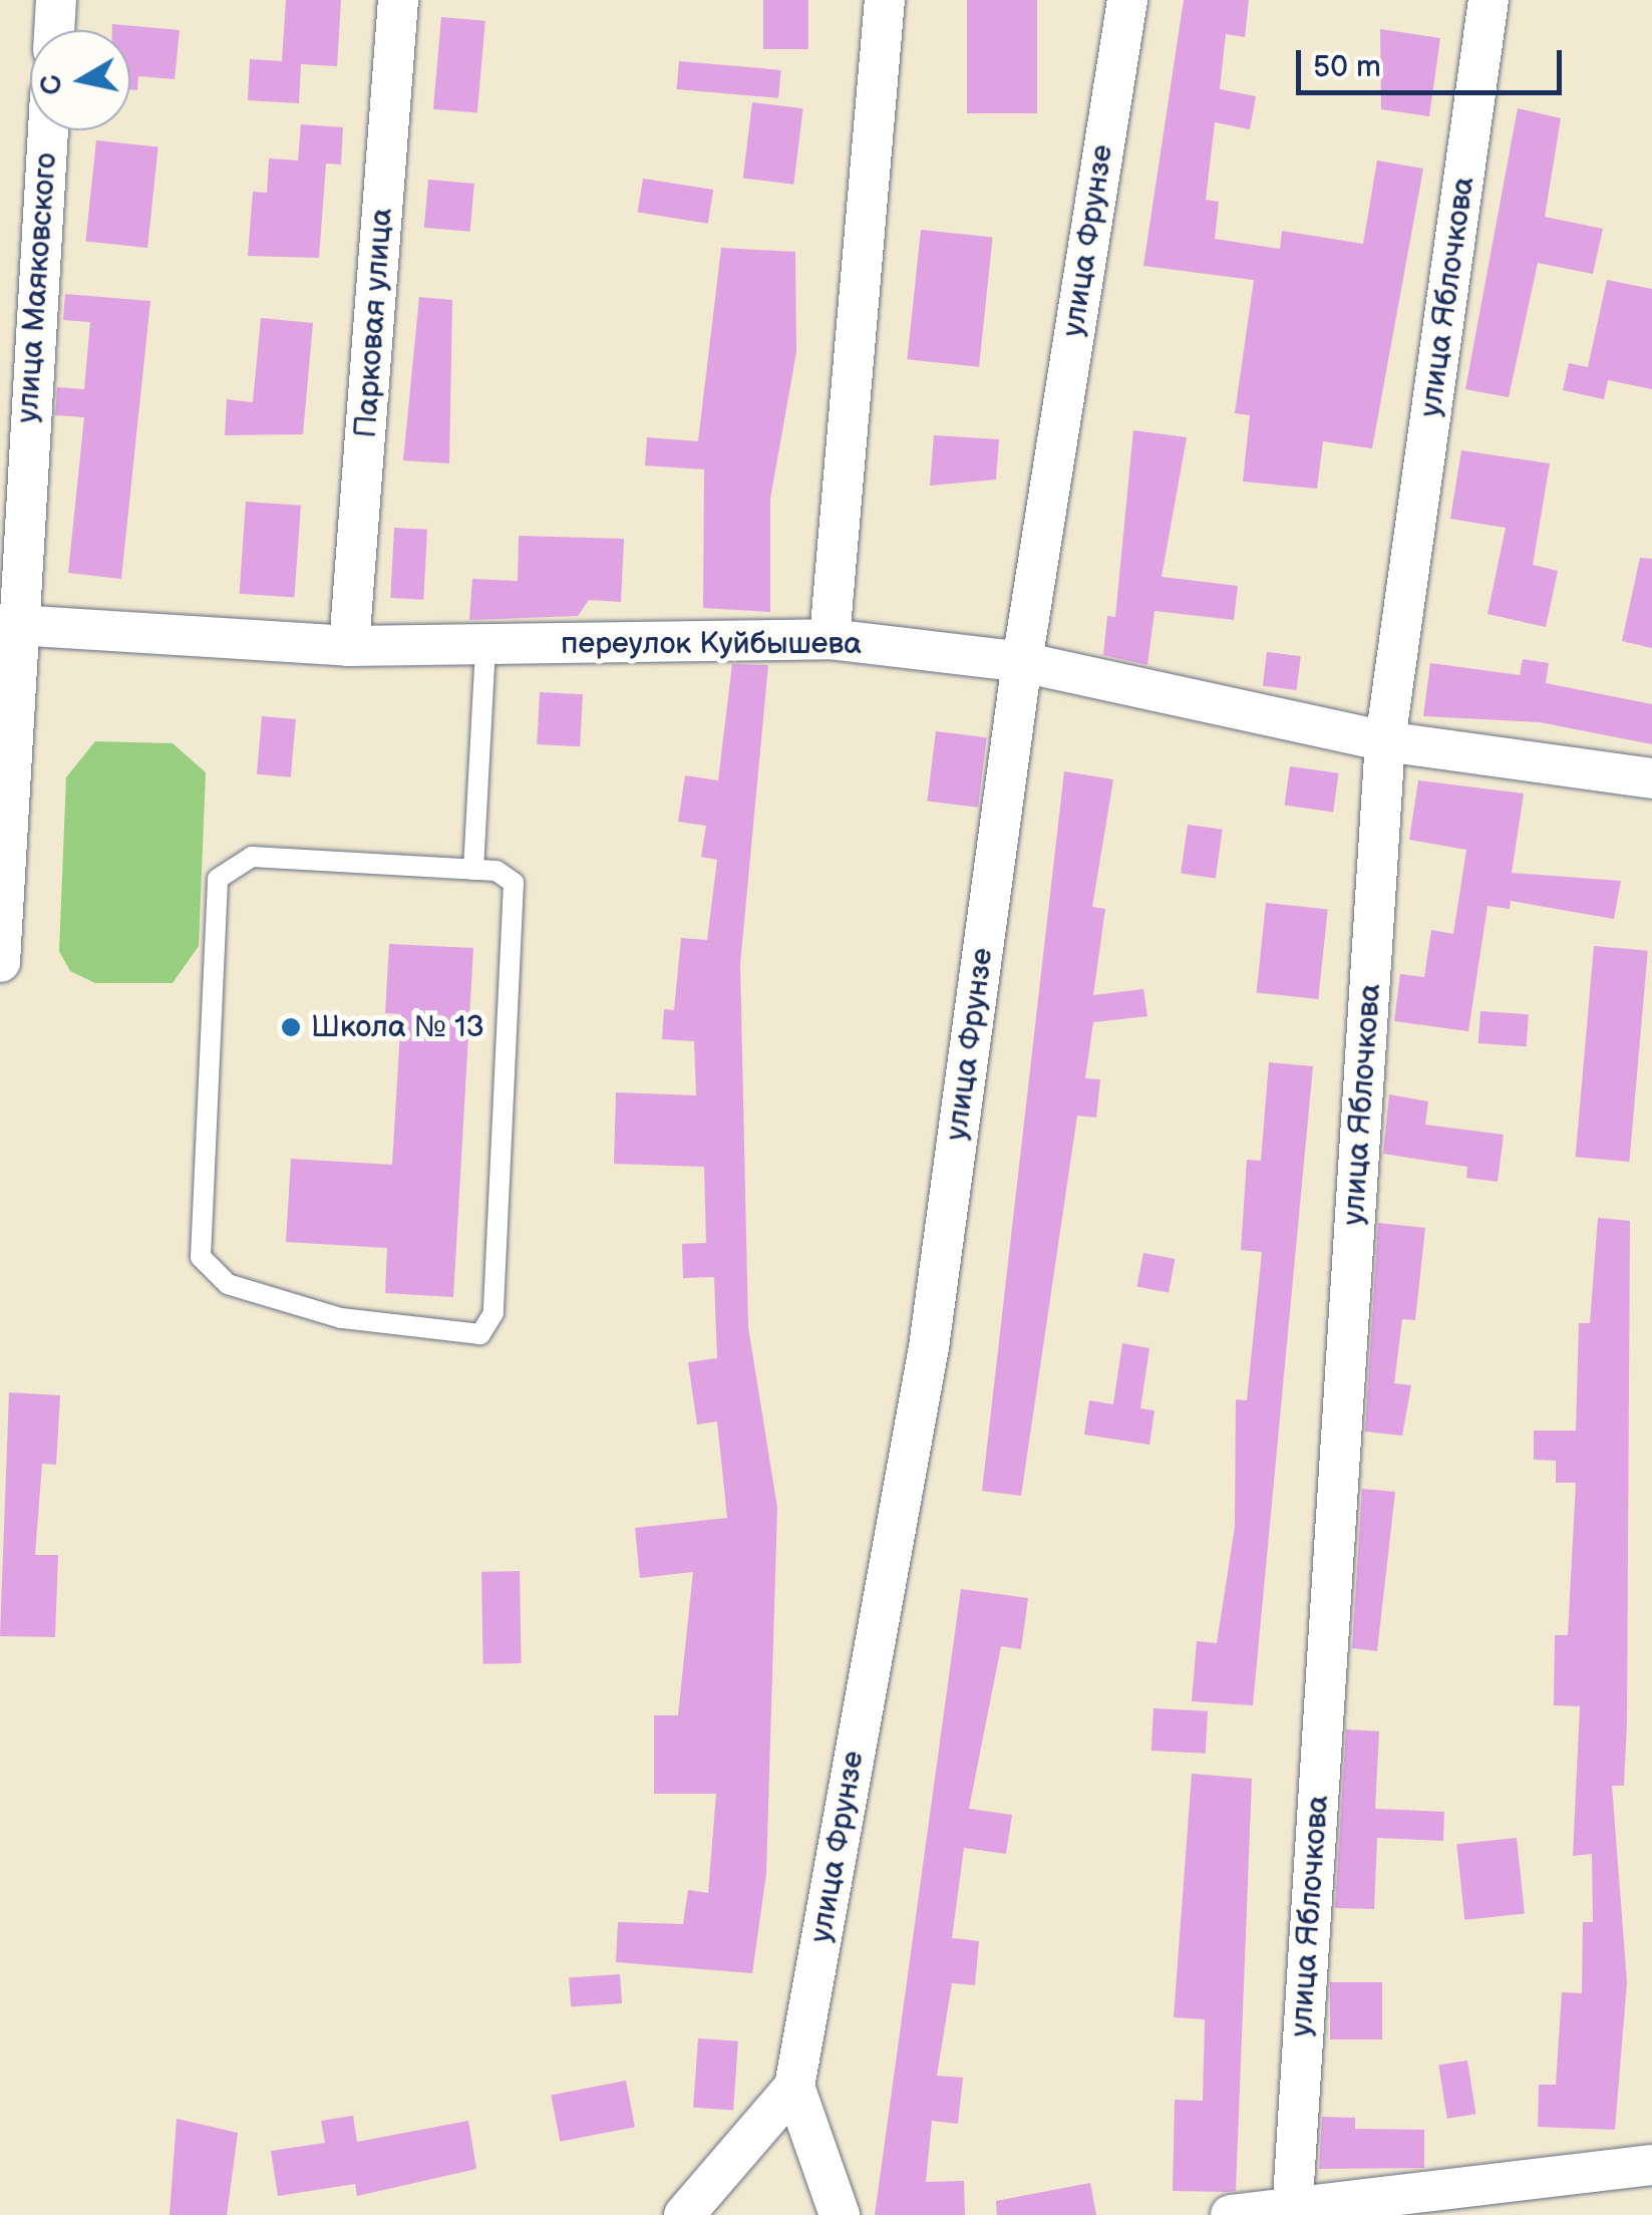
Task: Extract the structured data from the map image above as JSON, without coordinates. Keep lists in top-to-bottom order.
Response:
{
  "streets": {
    "street": [
      "улица Фрунзе",
      "улица Маяковского",
      "улица Яблочкова",
      "Парковая улица",
      "переулок Куйбышева"
    ]
  },
  "crossings": [
    ["улица Фрунзе", "переулок Куйбышева"],
    ["улица Маяковского", "переулок Куйбышева"],
    ["улица Яблочкова", "переулок Куйбышева"],
    ["Парковая улица", "переулок Куйбышева"]
  ],
  "places": ["Школа № 13"],
  "scale_bar": "50 m",
  "north": "left"
}
